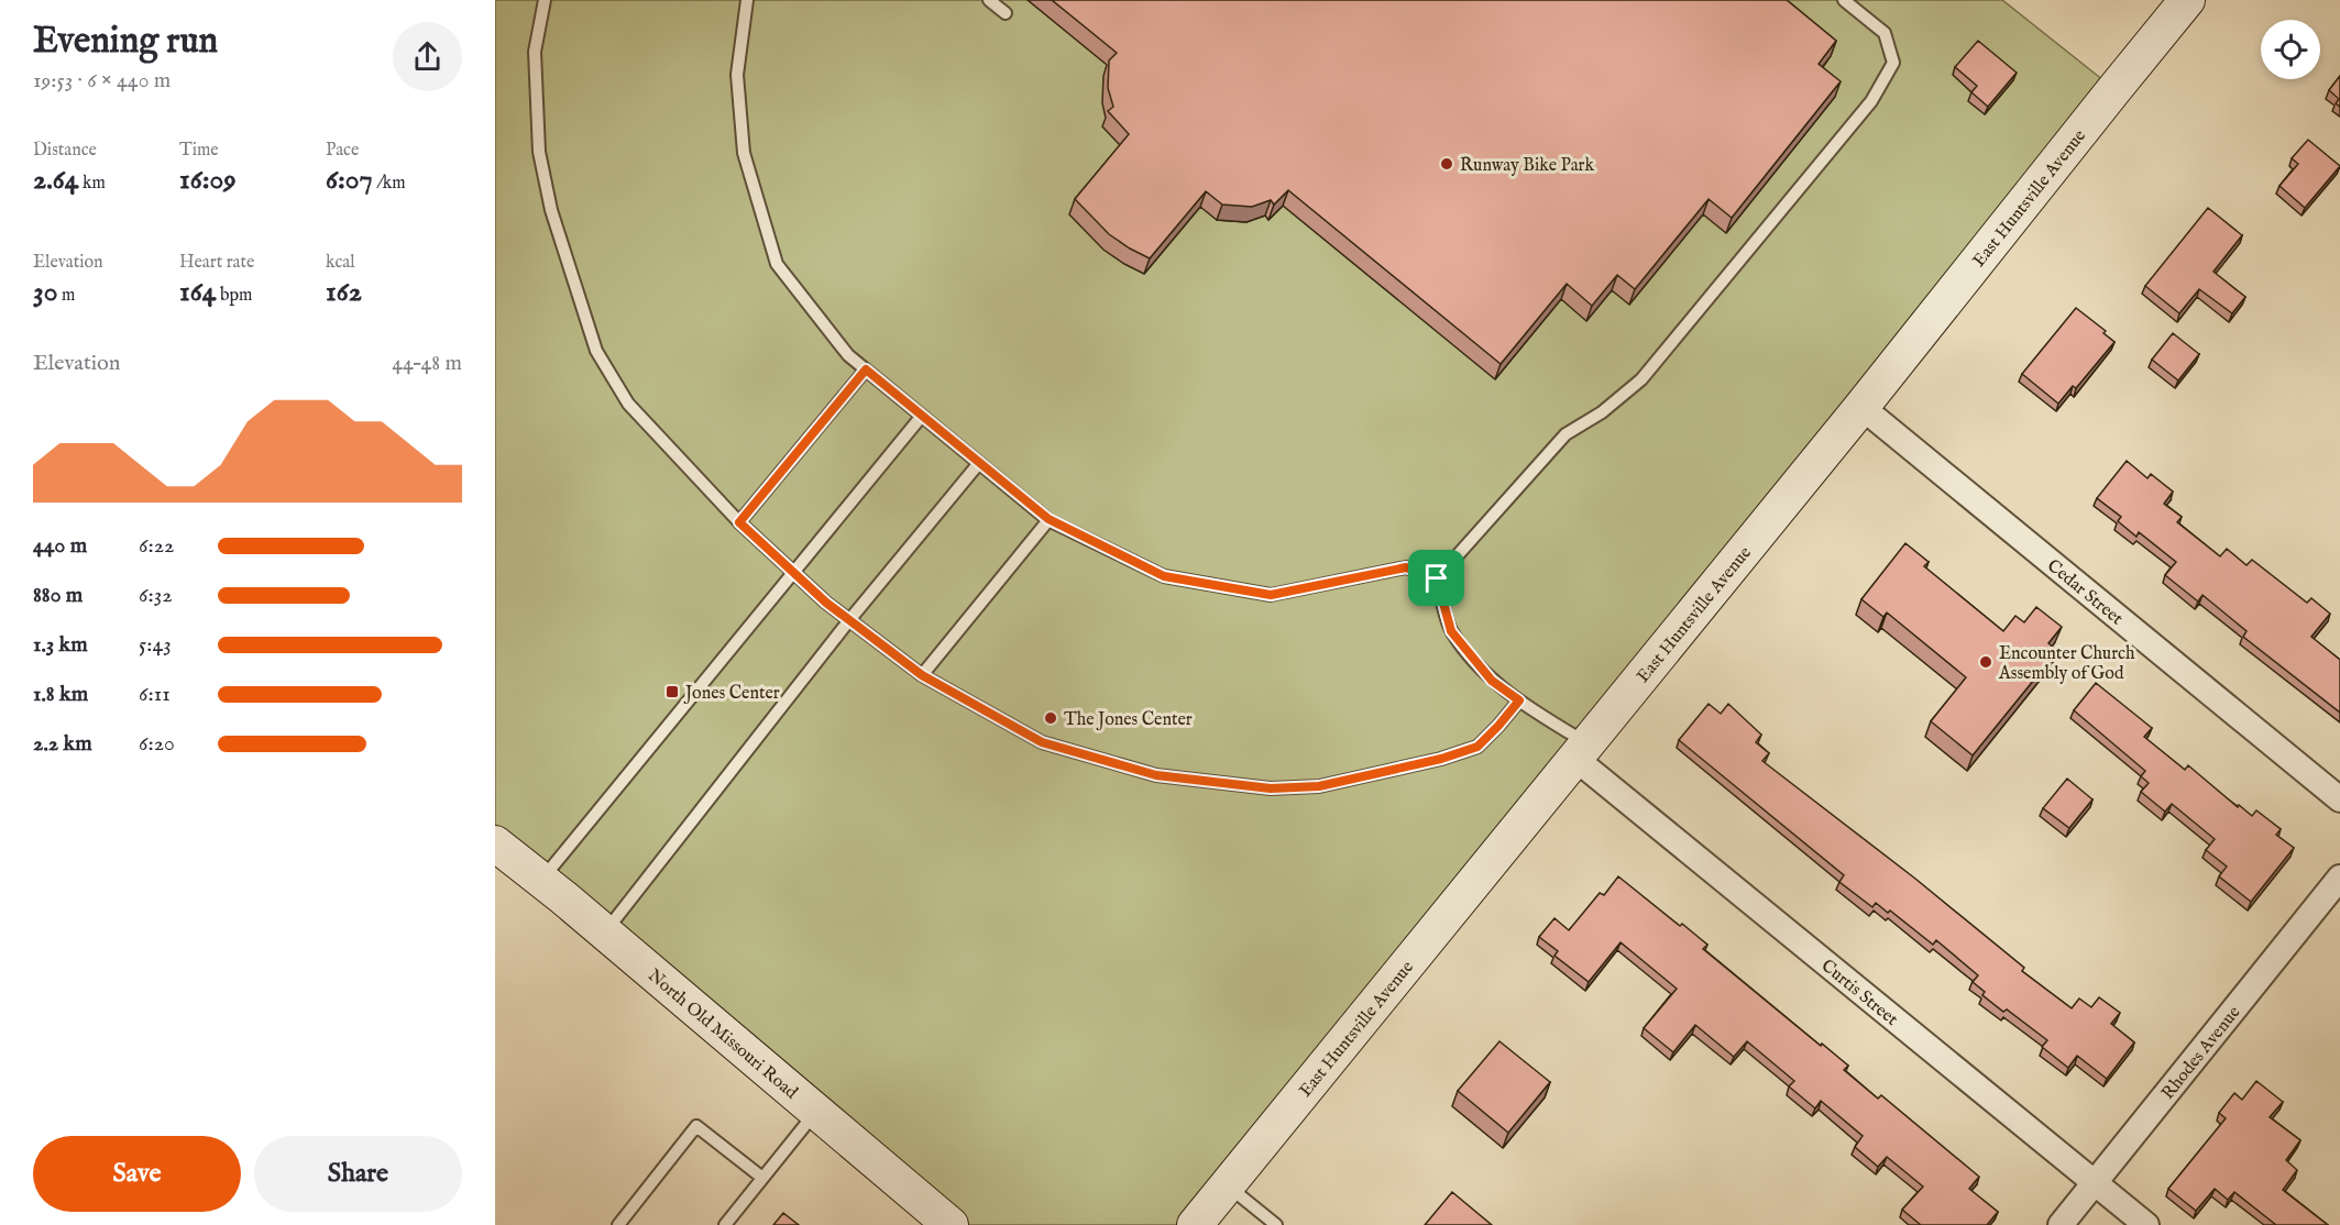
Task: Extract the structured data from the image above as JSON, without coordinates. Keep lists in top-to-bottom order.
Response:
{
  "streets": {
    "main road": ["East Huntsville Avenue", "North Old Missouri Road"],
    "street": ["Cedar Street", "Curtis Street", "Rhodes Avenue"]
  },
  "crossings": [
    ["East Huntsville Avenue", "Cedar Street"],
    ["East Huntsville Avenue", "Curtis Street"],
    ["Curtis Street", "Rhodes Avenue"]
  ],
  "places": {
    "other": ["Runway Bike Park", "Encounter Church Assembly of God", "The Jones Center"],
    "transit": ["Jones Center"]
  },
  "page": {
    "heading": ["Evening run", "19:53 · 6 × 440 m"],
    "stats": [
      ["Distance", "2.64 km"],
      ["Time", "16:09"],
      ["Pace", "6:07 /km"],
      ["Elevation", "30 m"],
      ["Heart rate", "164 bpm"],
      ["kcal", "162"]
    ],
    "chart": ["Elevation", "44–48 m"],
    "list": [
      {
        "name": "440 m",
        "note": "6:22"
      },
      {
        "name": "880 m",
        "note": "6:32"
      },
      {
        "name": "1.3 km",
        "note": "5:43"
      },
      {
        "name": "1.8 km",
        "note": "6:11"
      },
      {
        "name": "2.2 km",
        "note": "6:20"
      }
    ],
    "buttons": ["Save", "Share"]
  }
}
